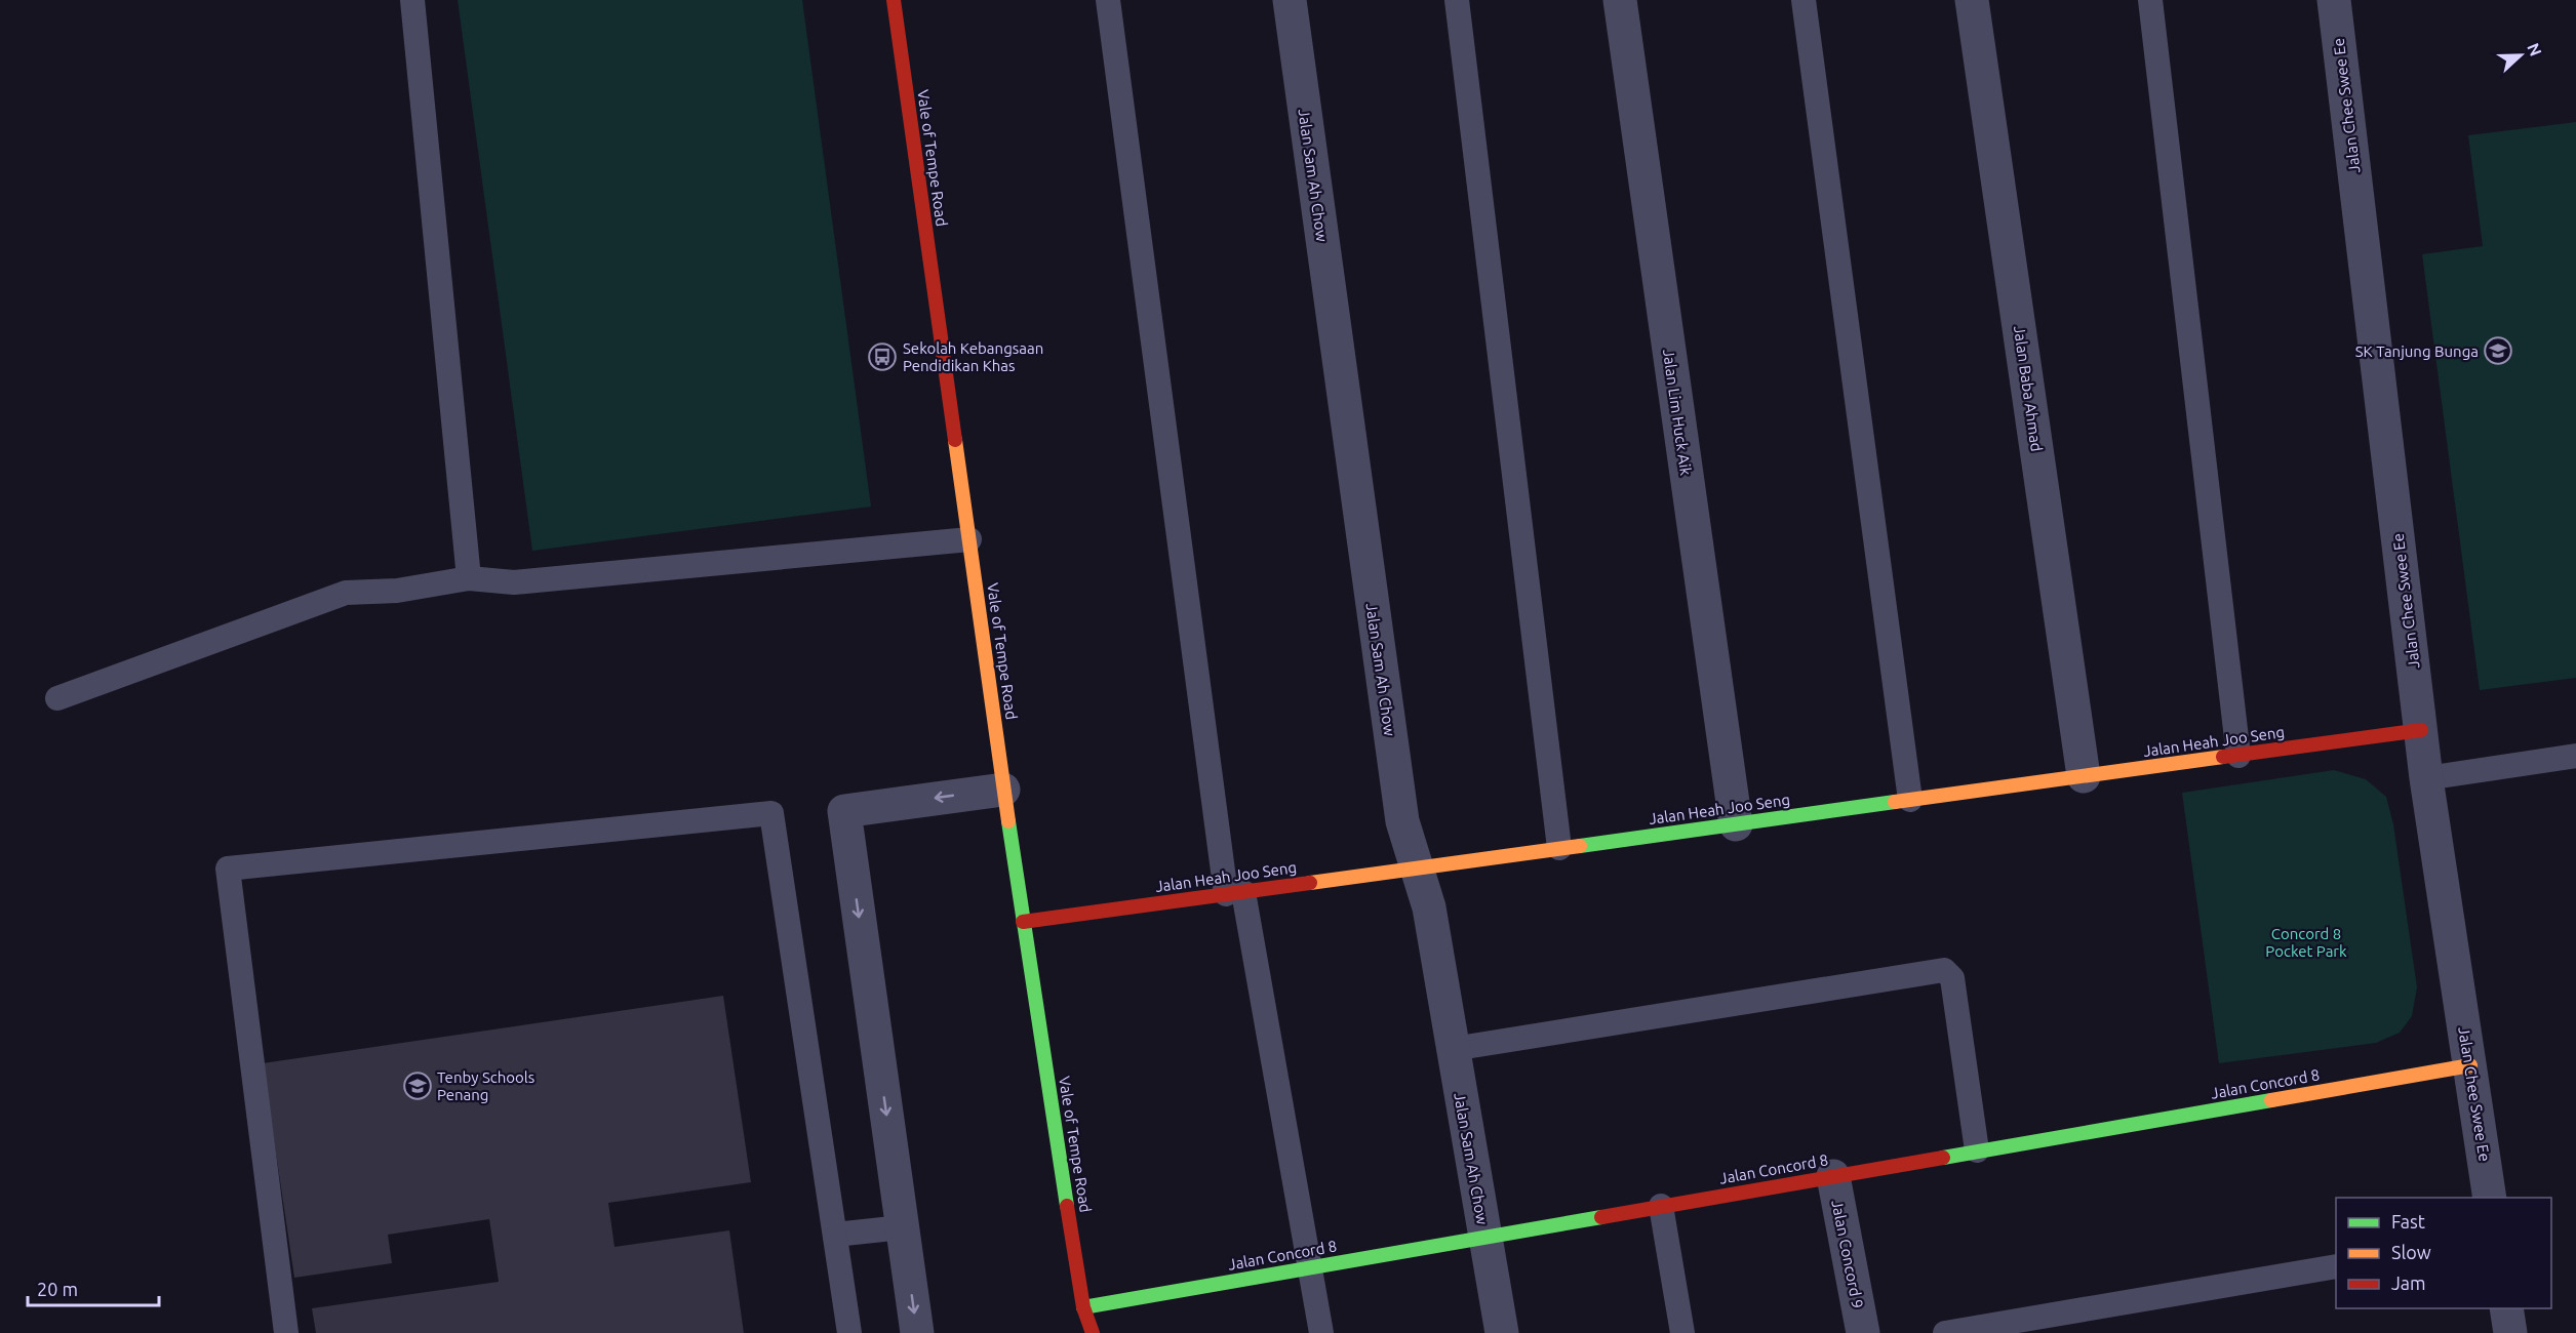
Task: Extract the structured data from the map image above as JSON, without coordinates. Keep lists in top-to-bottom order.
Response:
{
  "streets": {
    "street": [
      "Jalan Chee Swee Ee",
      "Vale of Tempe Road",
      "Jalan Sam Ah Chow",
      "Jalan Baba Ahmad",
      "Jalan Lim Huck Aik",
      "Jalan Heah Joo Seng",
      "Jalan Concord 8",
      "Jalan Concord 9"
    ]
  },
  "crossings": [
    ["Jalan Chee Swee Ee", "Jalan Heah Joo Seng"],
    ["Jalan Chee Swee Ee", "Jalan Concord 8"],
    ["Vale of Tempe Road", "Jalan Heah Joo Seng"],
    ["Vale of Tempe Road", "Jalan Concord 8"],
    ["Jalan Sam Ah Chow", "Jalan Heah Joo Seng"],
    ["Jalan Sam Ah Chow", "Jalan Concord 8"],
    ["Jalan Baba Ahmad", "Jalan Heah Joo Seng"],
    ["Jalan Lim Huck Aik", "Jalan Heah Joo Seng"],
    ["Jalan Concord 8", "Jalan Concord 9"]
  ],
  "parks": ["Concord 8 Pocket Park"],
  "places": {
    "school or university": ["SK Tanjung Bunga", "Tenby Schools Penang"],
    "bus stop": ["Sekolah Kebangsaan Pendidikan Khas"]
  },
  "legend": ["Fast", "Slow", "Jam"],
  "scale_bar": "20 m",
  "north": "right"
}
